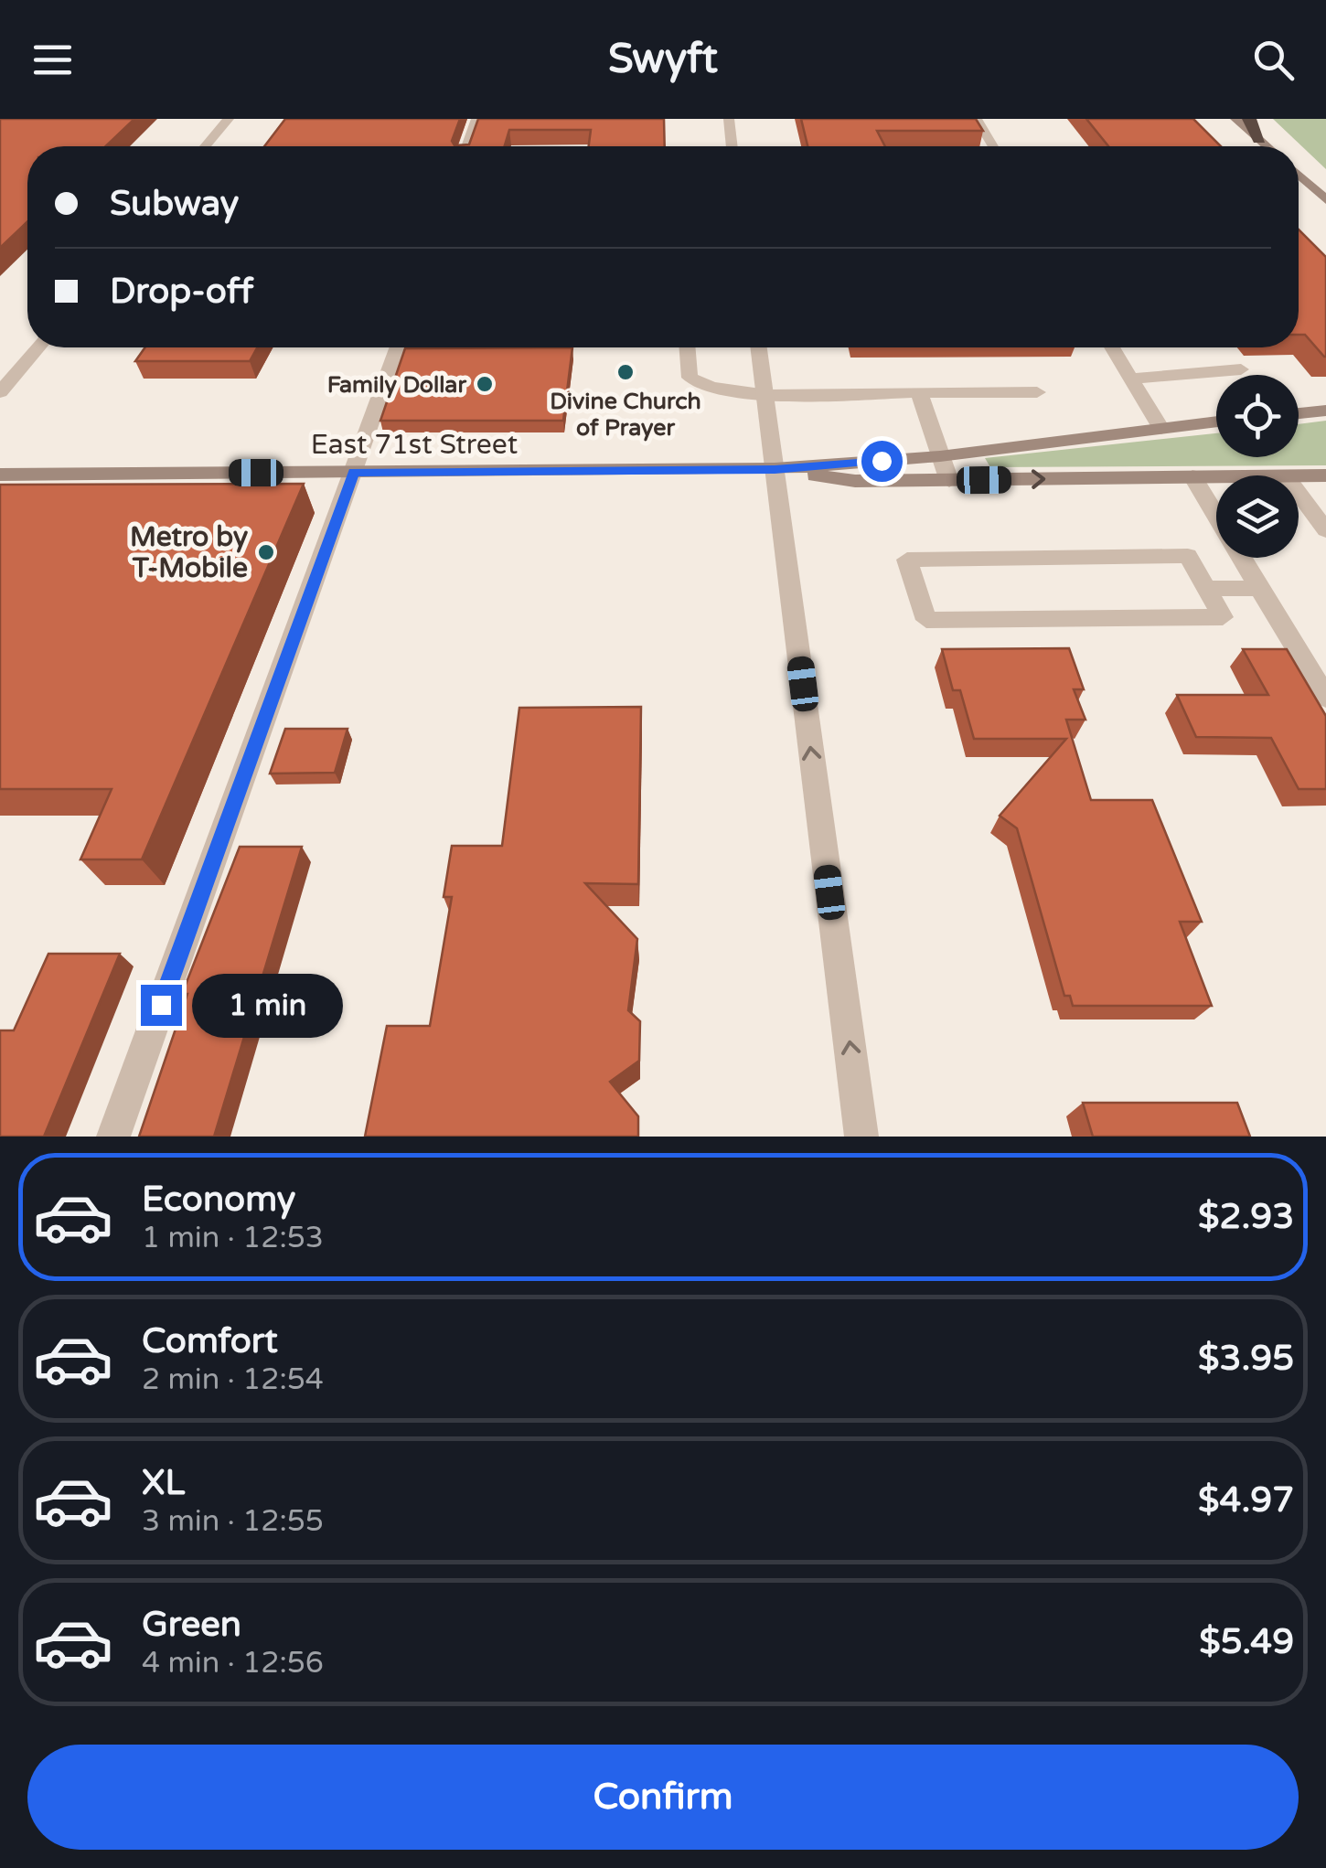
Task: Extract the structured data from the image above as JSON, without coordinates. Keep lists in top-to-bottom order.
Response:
{
  "streets": {
    "main road": ["East 71st Street"]
  },
  "places": ["Divine Church of Prayer", "Family Dollar", "Metro by T-Mobile"],
  "page": {
    "header": "Swyft",
    "banner": ["Subway", "Drop-off"],
    "bubble": "1 min",
    "list": [
      {
        "name": "Economy",
        "note": "1 min · 12:53",
        "value": "$2.93"
      },
      {
        "name": "Comfort",
        "note": "2 min · 12:54",
        "value": "$3.95"
      },
      {
        "name": "XL",
        "note": "3 min · 12:55",
        "value": "$4.97"
      },
      {
        "name": "Green",
        "note": "4 min · 12:56",
        "value": "$5.49"
      }
    ],
    "buttons": "Confirm"
  }
}
